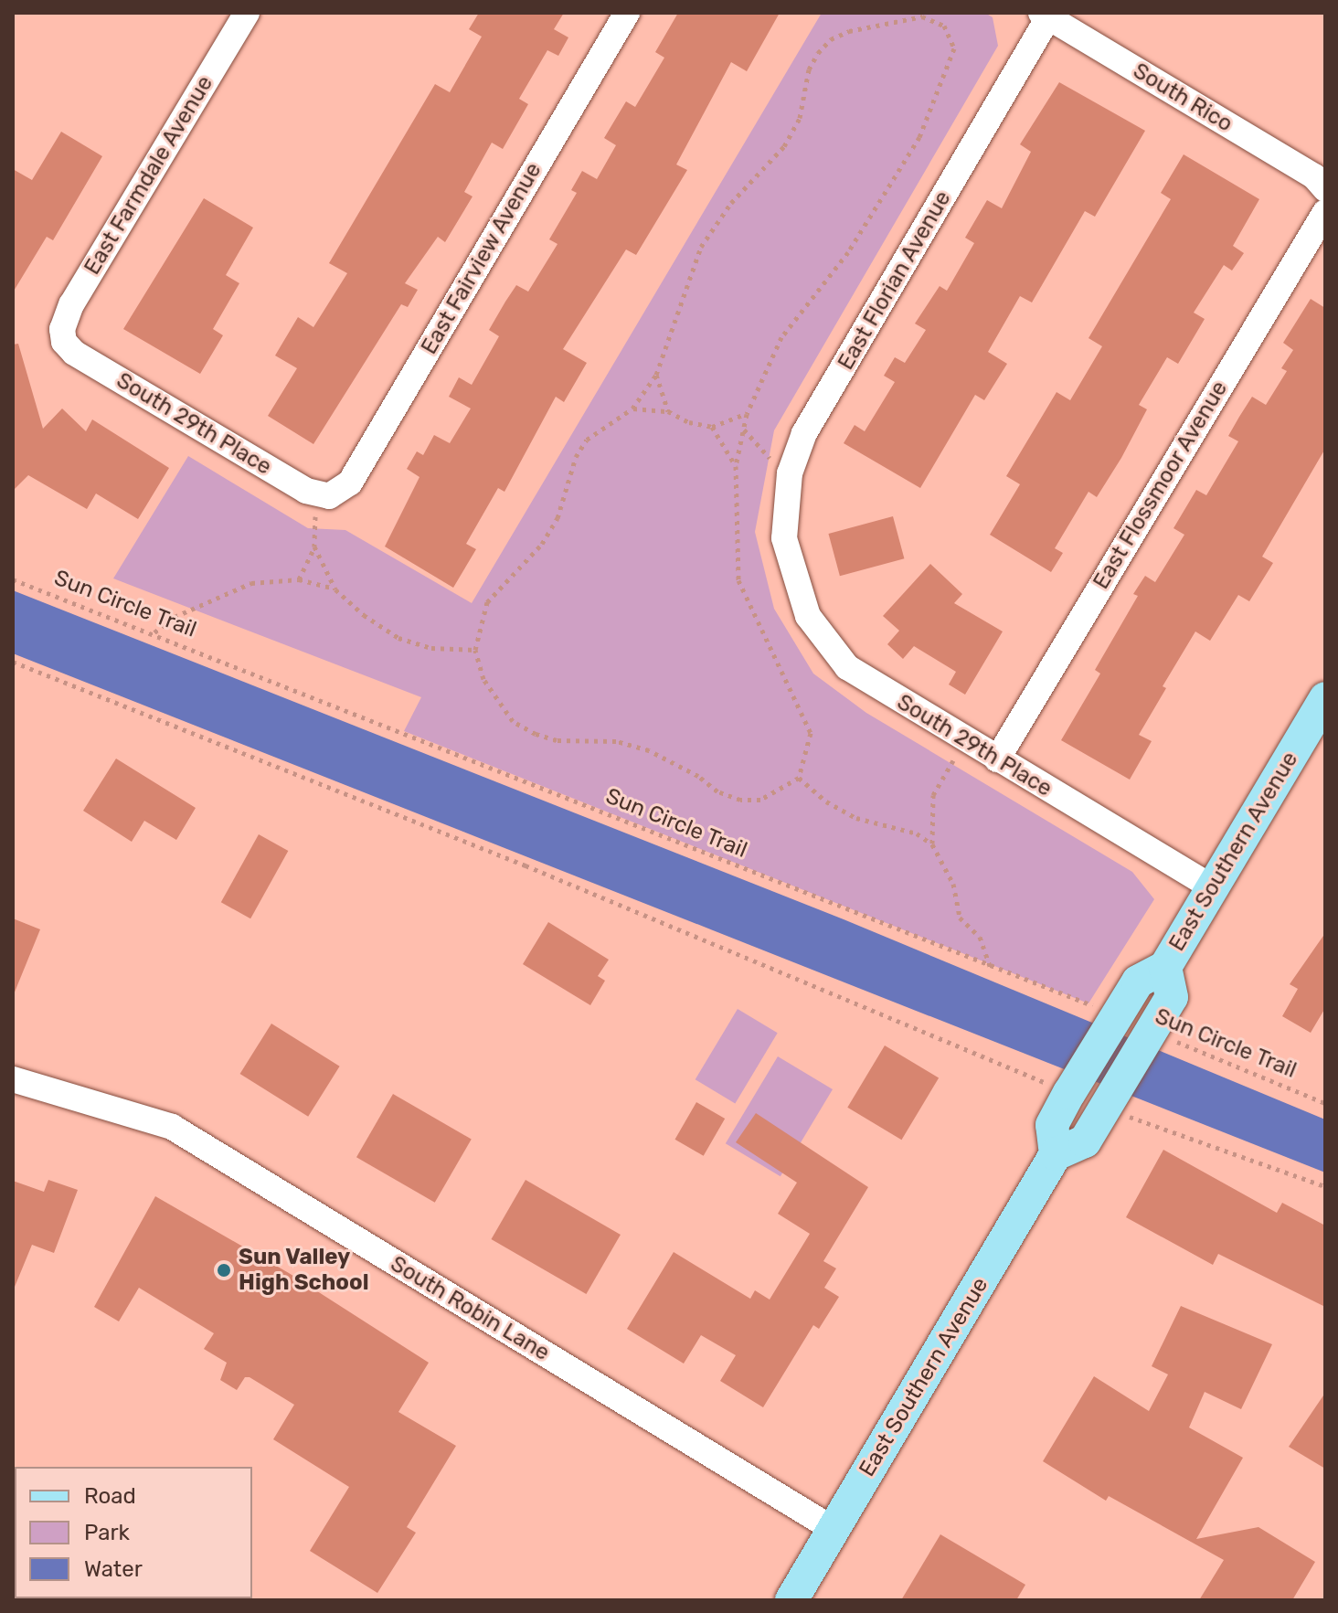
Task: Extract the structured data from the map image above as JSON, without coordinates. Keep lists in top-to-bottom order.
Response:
{
  "streets": {
    "main road": ["East Southern Avenue"],
    "street": [
      "South Rico",
      "East Farmdale Avenue",
      "East Fairview Avenue",
      "East Florian Avenue",
      "South 29th Place",
      "East Flossmoor Avenue",
      "South Robin Lane"
    ],
    "path": ["Sun Circle Trail"]
  },
  "crossings": [
    ["South Rico", "East Florian Avenue"],
    ["East Farmdale Avenue", "South 29th Place"],
    ["East Fairview Avenue", "South 29th Place"],
    ["East Florian Avenue", "South 29th Place"],
    ["South 29th Place", "East Flossmoor Avenue"],
    ["South 29th Place", "East Southern Avenue"],
    ["Sun Circle Trail", "East Southern Avenue"],
    ["East Southern Avenue", "South Robin Lane"]
  ],
  "places": ["Sun Valley High School"],
  "legend": ["Road", "Park", "Water"]
}
